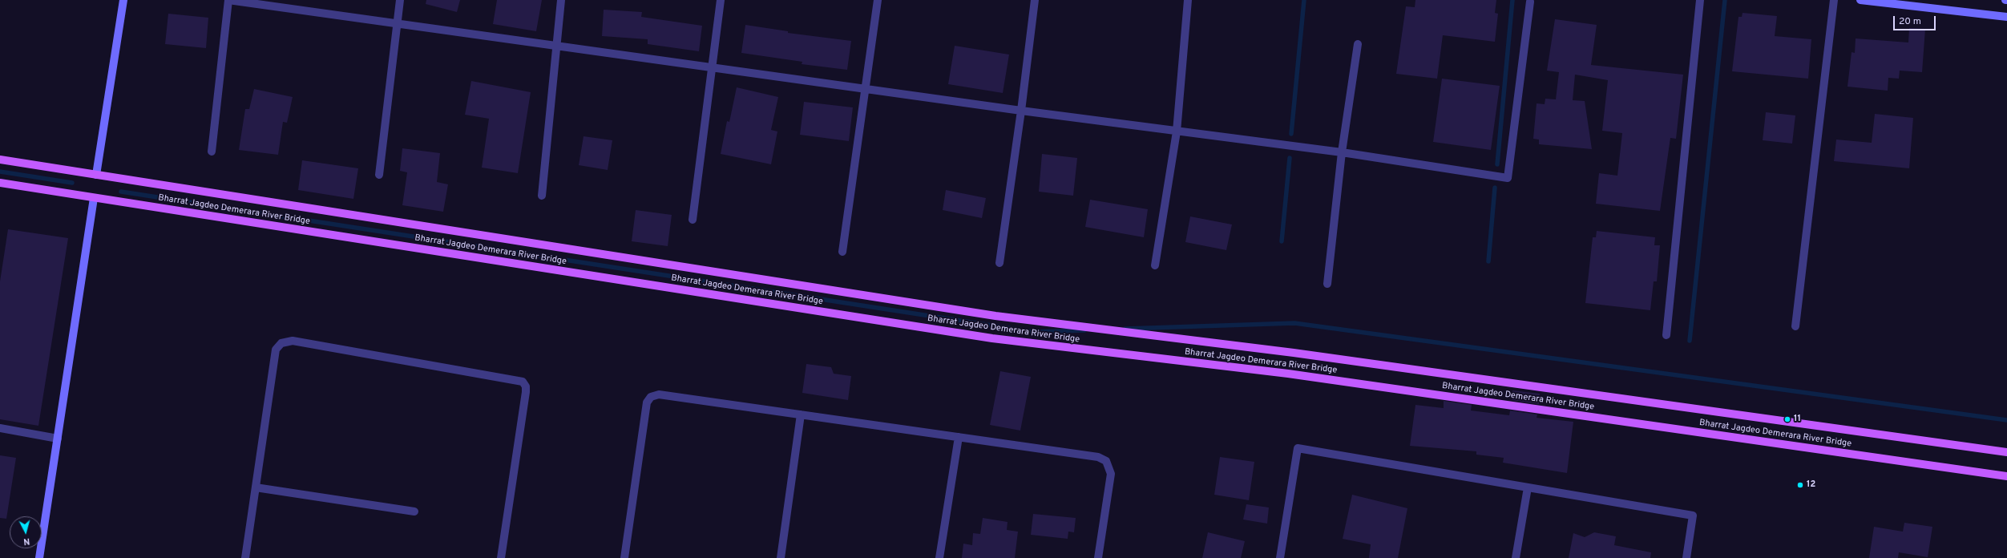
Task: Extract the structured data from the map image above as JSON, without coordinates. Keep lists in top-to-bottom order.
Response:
{
  "streets": {
    "main road": ["Bharrat Jagdeo Demerara River Bridge"]
  },
  "places": ["11", "12"],
  "scale_bar": "20 m",
  "north": "bottom"
}
